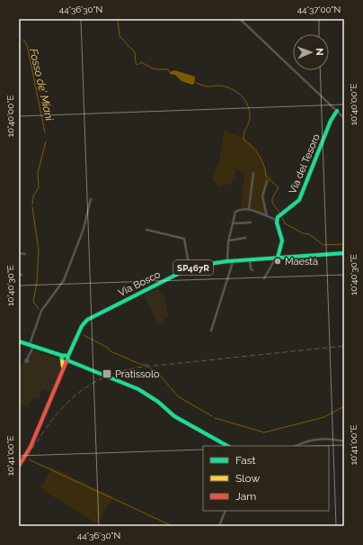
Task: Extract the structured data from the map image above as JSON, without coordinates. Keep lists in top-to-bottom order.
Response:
{
  "streets": {
    "main road": ["Via del Tesoro", "SP467R", "Via Bosco"]
  },
  "water": ["Fosso de' Miani"],
  "places": {
    "other": ["Maestà"],
    "transit": ["Pratissolo"]
  },
  "legend": ["Fast", "Slow", "Jam"],
  "north": "right",
  "coordinates": [
    "44°36'30\"N",
    "44°37'00\"N",
    "10°40'00\"E",
    "10°40'30\"E",
    "10°41'00\"E"
  ]
}
